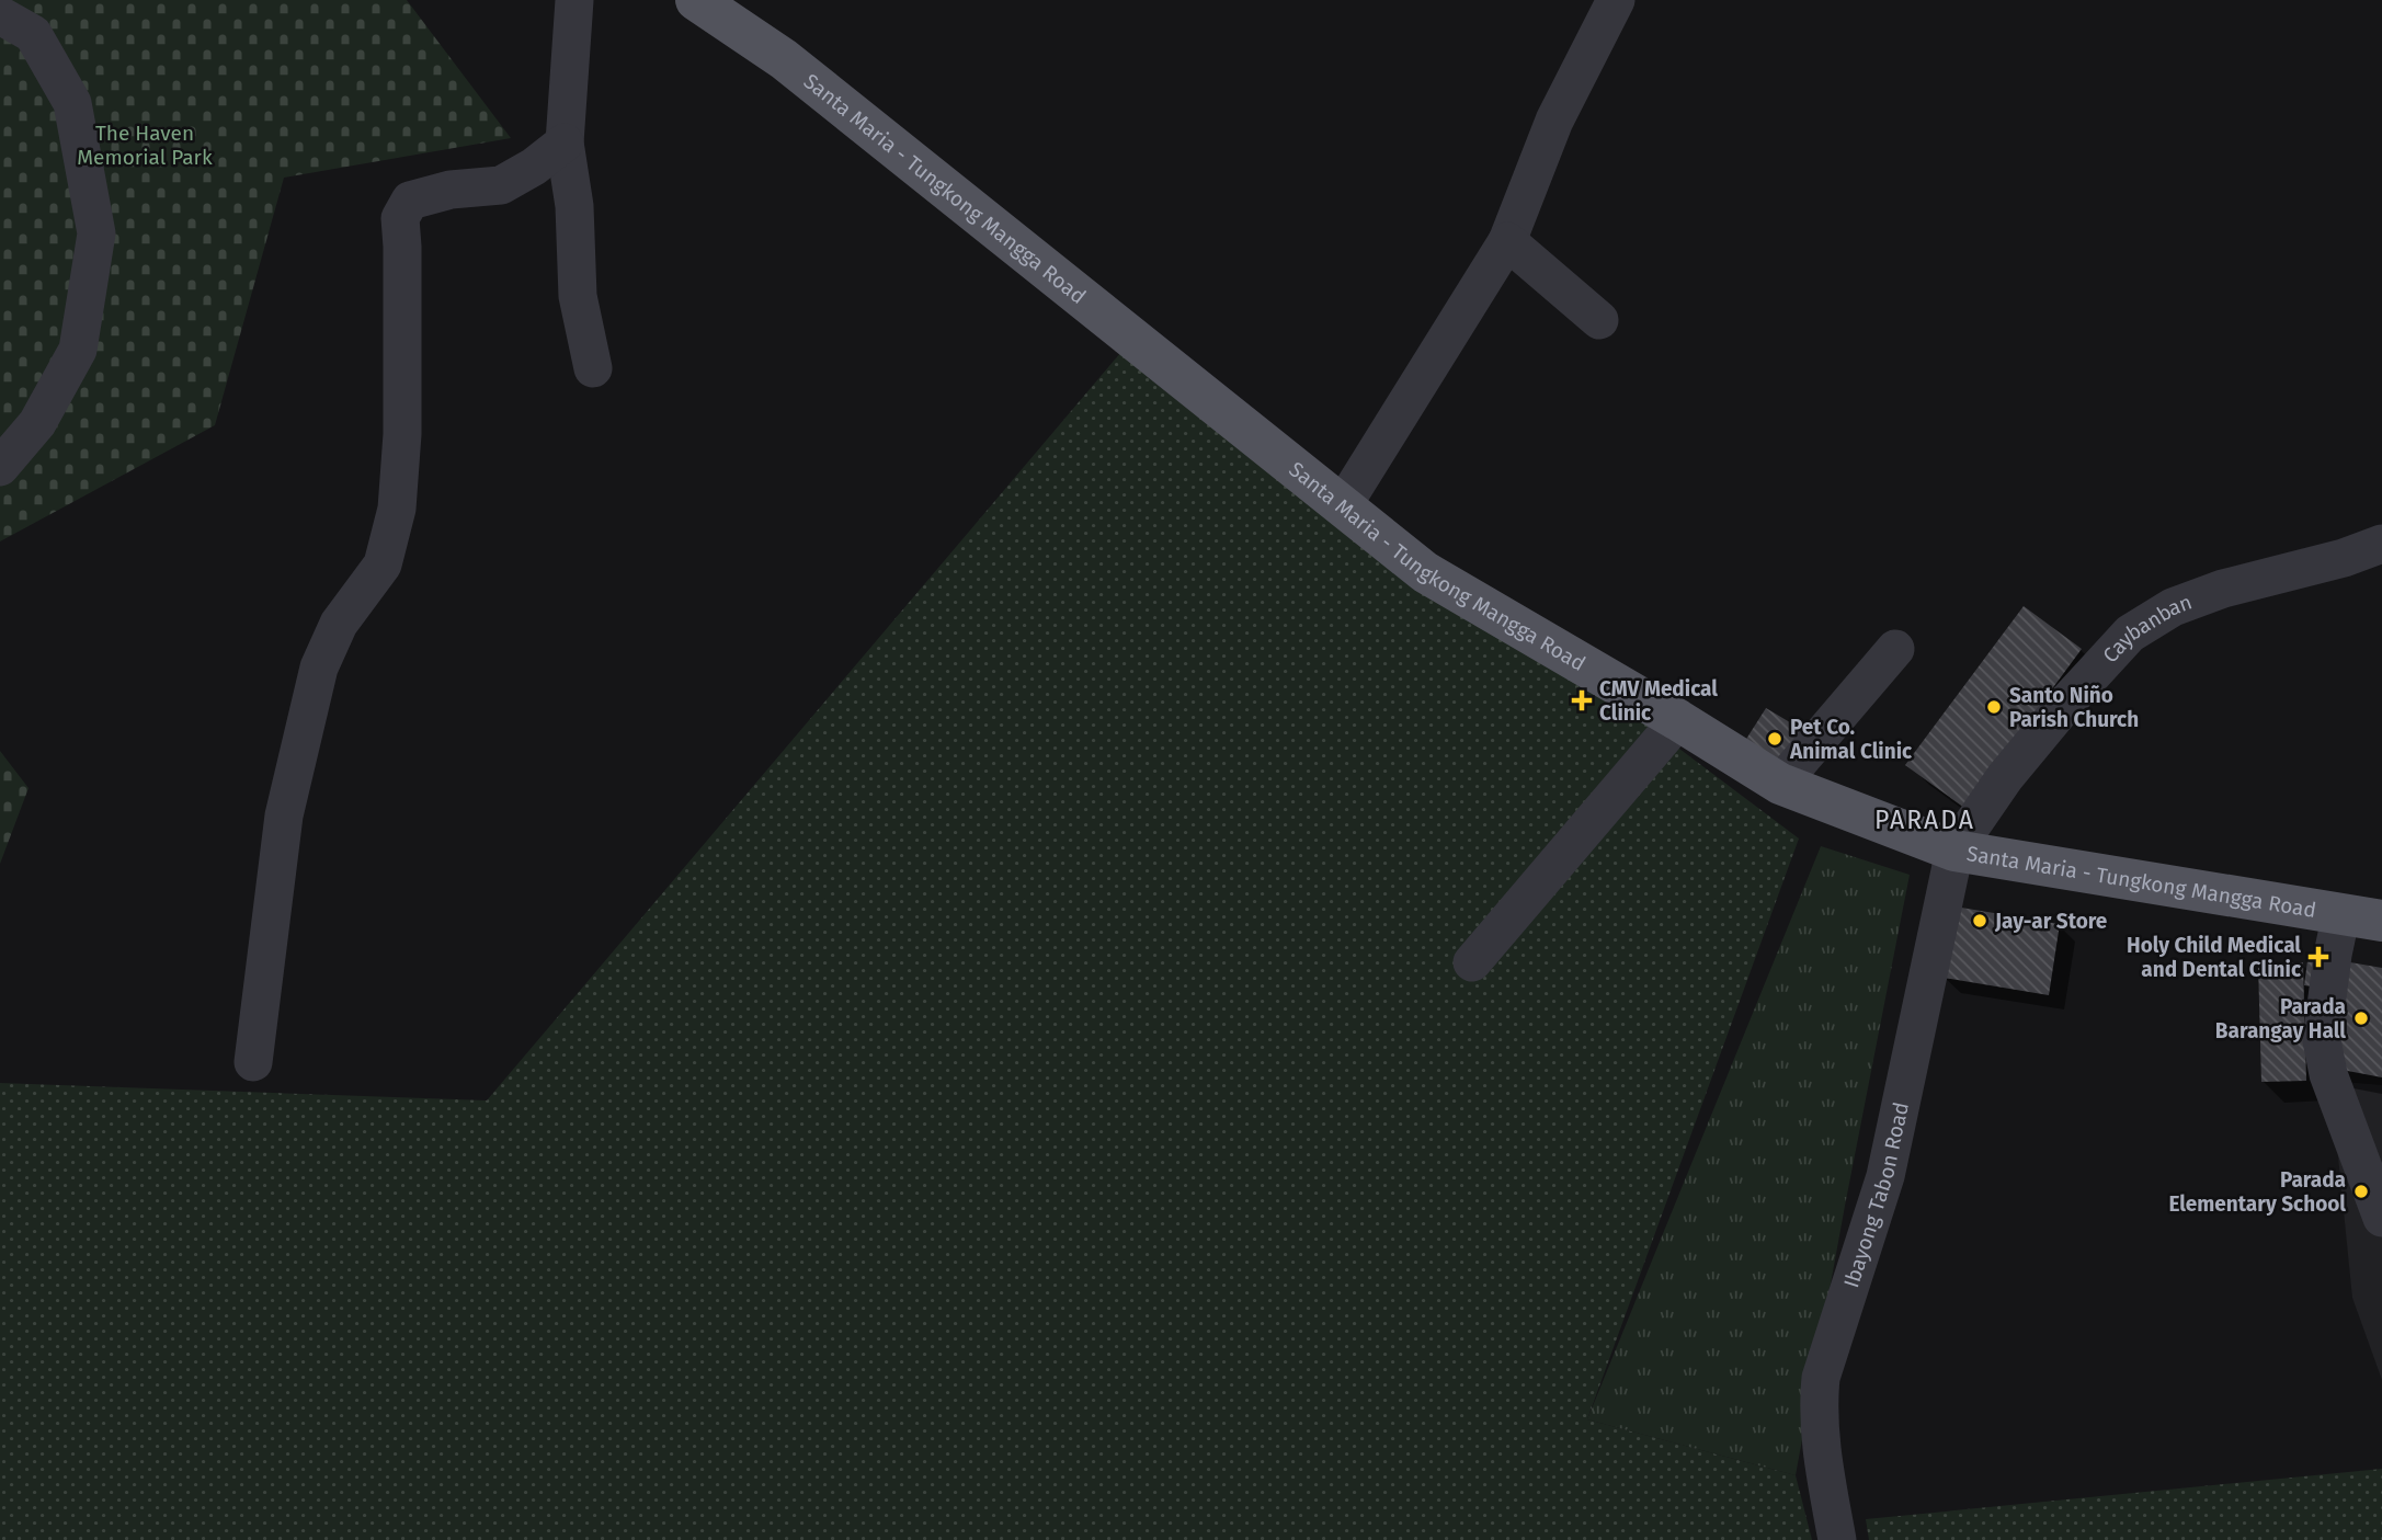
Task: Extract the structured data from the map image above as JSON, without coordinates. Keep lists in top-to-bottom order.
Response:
{
  "streets": {
    "main road": ["Santa Maria - Tungkong Mangga Road"],
    "street": ["Caybanban", "Ibayong Tabon Road"]
  },
  "crossings": [
    ["Santa Maria - Tungkong Mangga Road", "Caybanban"],
    ["Santa Maria - Tungkong Mangga Road", "Ibayong Tabon Road"],
    ["Caybanban", "Ibayong Tabon Road"]
  ],
  "districts": ["PARADA"],
  "parks": ["The Haven Memorial Park"],
  "places": {
    "health": ["CMV Medical Clinic", "Holy Child Medical and Dental Clinic"],
    "other": [
      "Santo Niño Parish Church",
      "Pet Co. Animal Clinic",
      "Jay-ar Store",
      "Parada Barangay Hall",
      "Parada Elementary School"
    ]
  }
}
